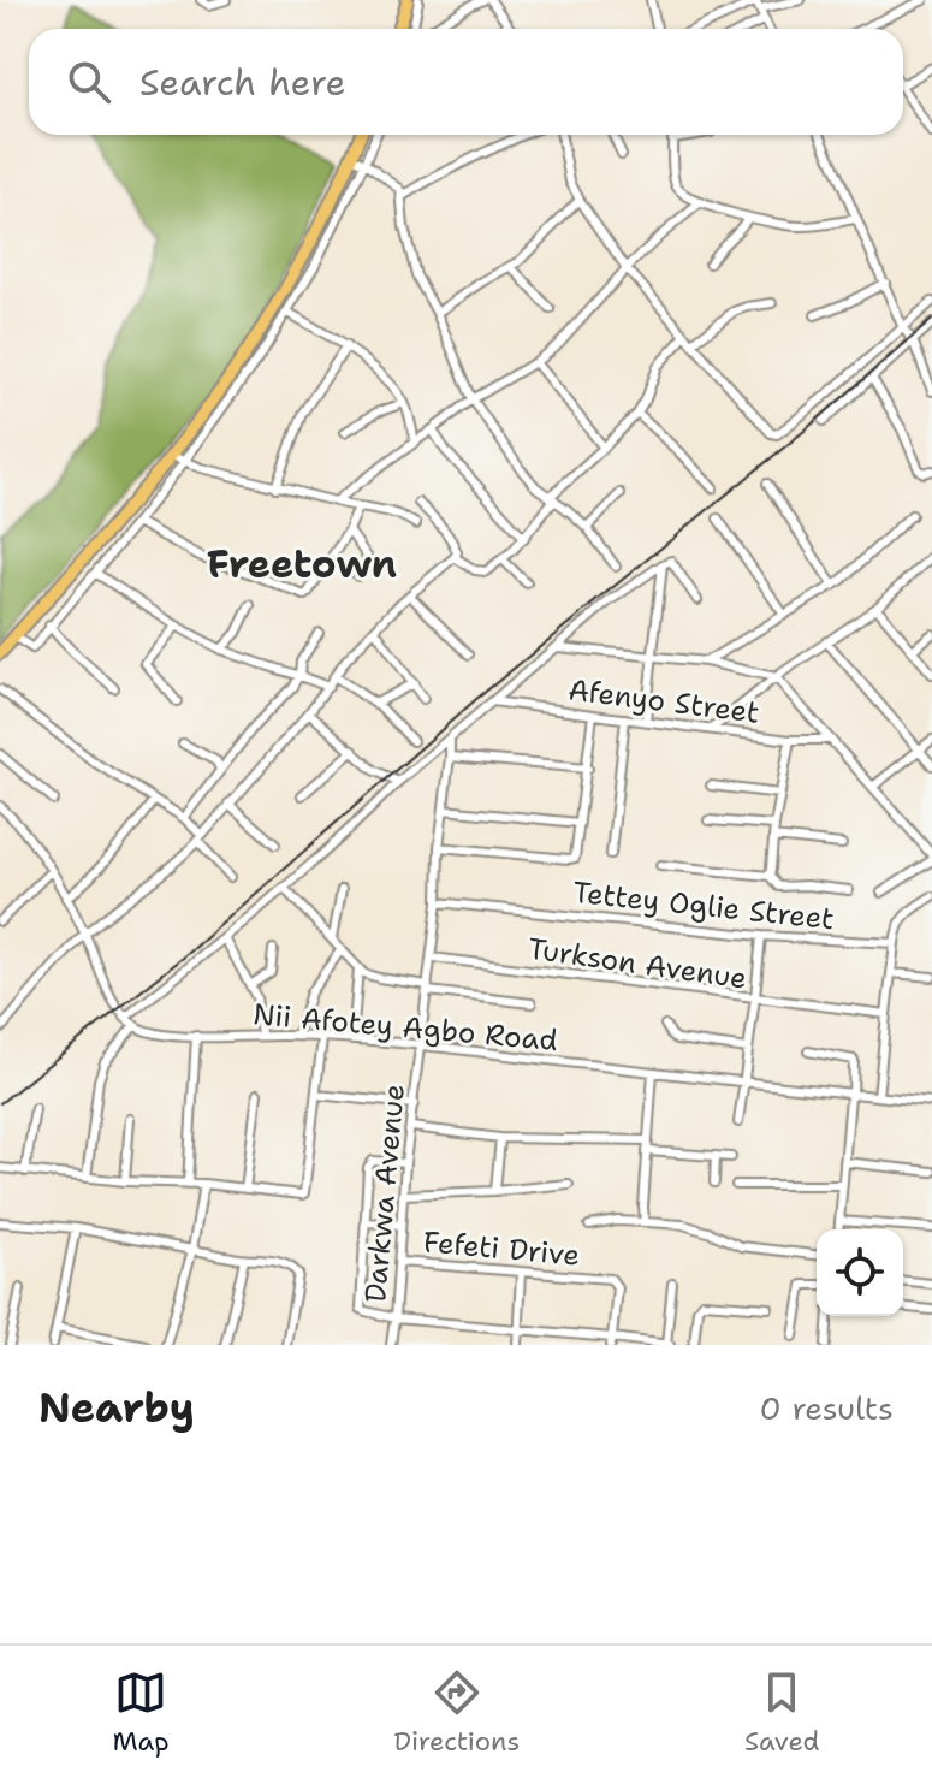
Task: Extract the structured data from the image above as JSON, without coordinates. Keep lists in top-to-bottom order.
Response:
{
  "streets": {
    "street": [
      "Afenyo Street",
      "Tettey Oglie Street",
      "Turkson Avenue",
      "Nii Afotey Agbo Road",
      "Darkwa Avenue",
      "Fefeti Drive"
    ]
  },
  "crossings": [
    ["Tettey Oglie Street", "Darkwa Avenue"],
    ["Turkson Avenue", "Nii Afotey Agbo Road"],
    ["Turkson Avenue", "Darkwa Avenue"],
    ["Nii Afotey Agbo Road", "Darkwa Avenue"],
    ["Darkwa Avenue", "Fefeti Drive"]
  ],
  "districts": ["Freetown"],
  "page": {
    "search": "Search here",
    "heading": ["Nearby", "0 results"],
    "nav": ["Map", "Directions", "Saved"]
  }
}
